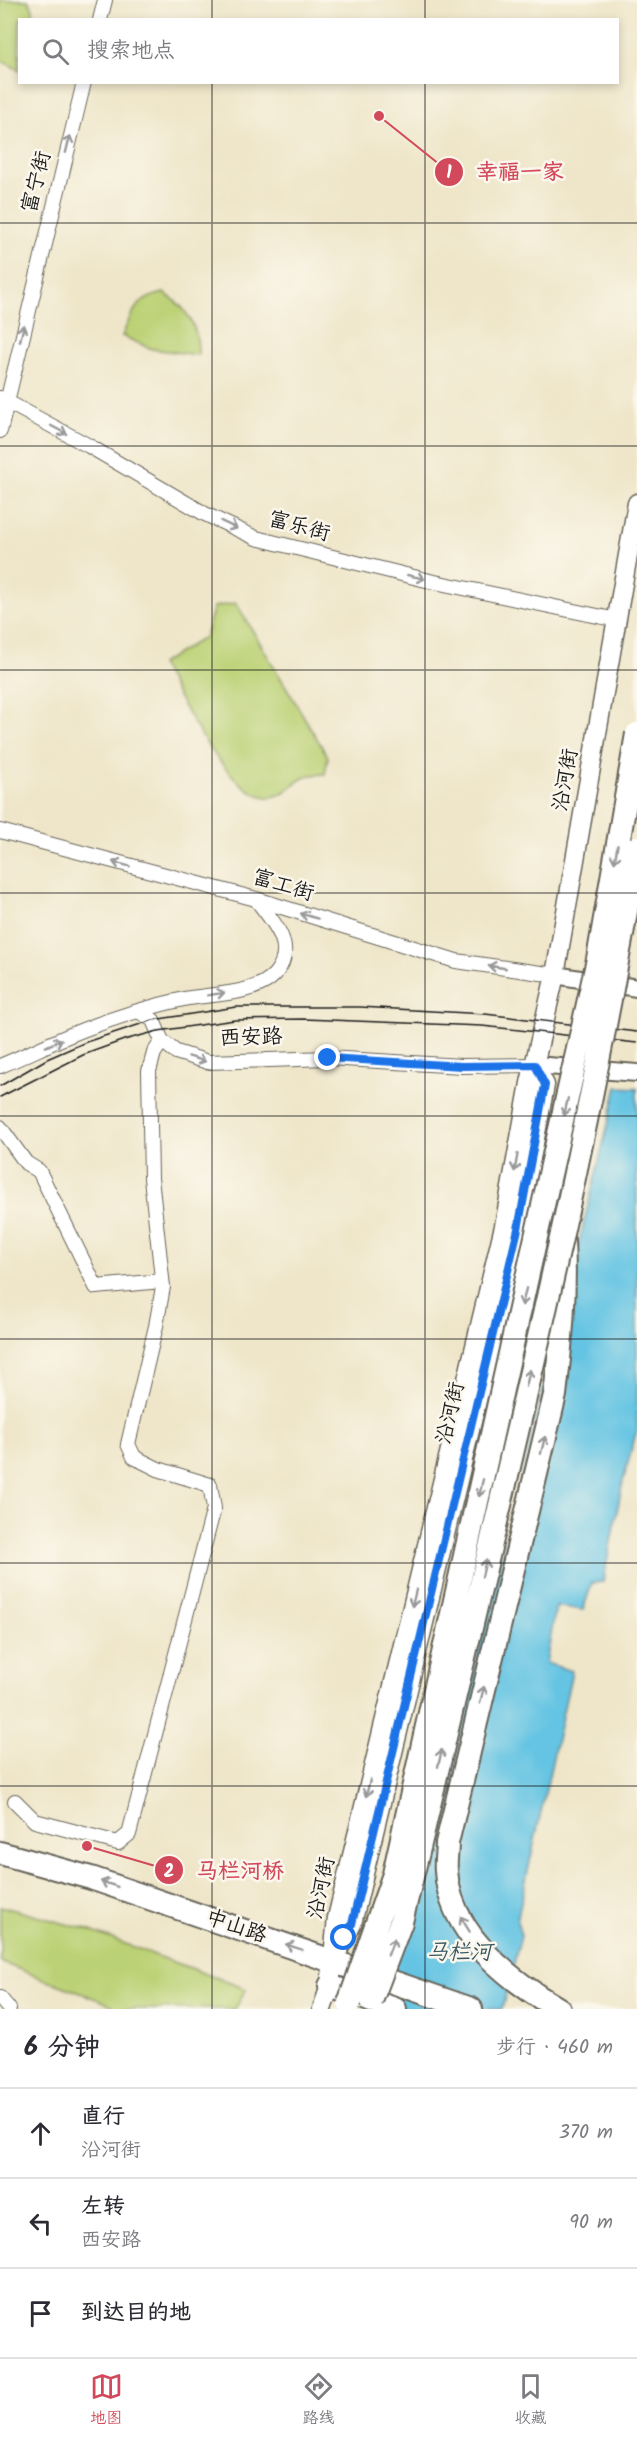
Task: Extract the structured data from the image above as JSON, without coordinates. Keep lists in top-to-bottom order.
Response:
{
  "streets": {
    "highway": ["中山路"],
    "main road": ["沿河街"],
    "street": [
      "富宁街",
      "富乐街",
      "富工街",
      "西安路"
    ]
  },
  "crossings": [
    ["富宁街", "富乐街"],
    ["富乐街", "沿河街"],
    ["沿河街", "富工街"],
    ["沿河街", "西安路"],
    ["沿河街", "中山路"]
  ],
  "one_way": [
    "富宁街",
    "富乐街",
    "富工街",
    "西安路",
    "中山路"
  ],
  "water": ["马栏河"],
  "places": ["幸福一家", "马栏河桥"],
  "page": {
    "search": "搜索地点",
    "heading": ["6 分钟", "步行 · 460 m"],
    "list": [
      ["直行", "沿河街", "370 m"],
      ["左转", "西安路", "90 m"],
      "到达目的地"
    ],
    "nav": ["地图", "路线", "收藏"]
  }
}
